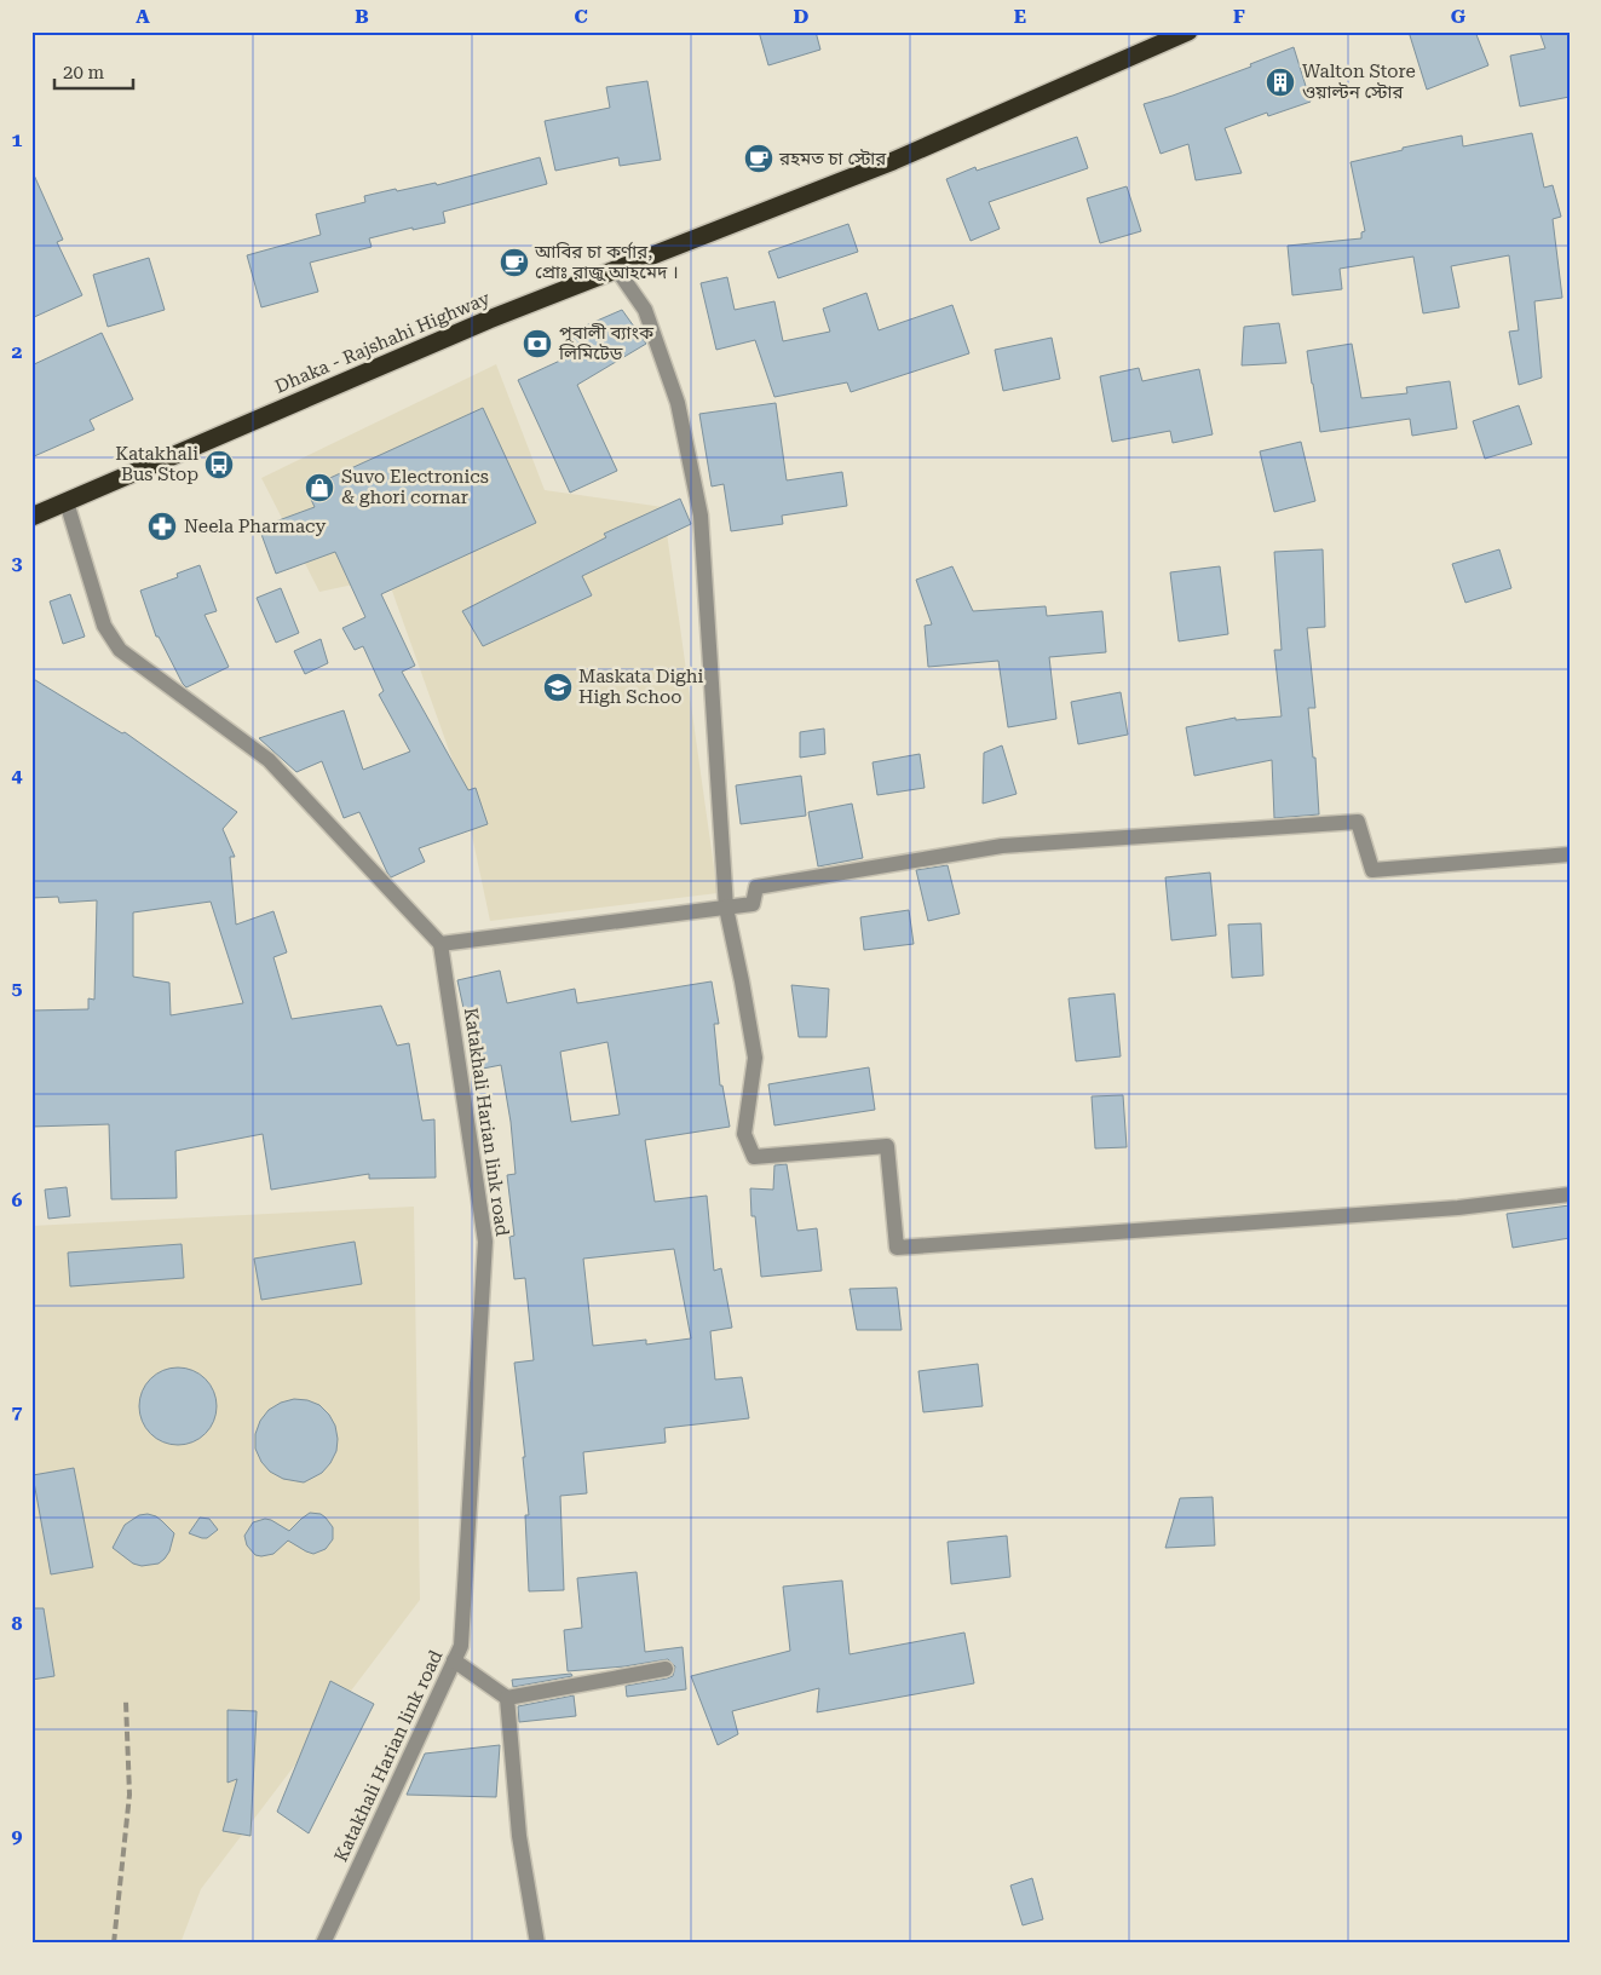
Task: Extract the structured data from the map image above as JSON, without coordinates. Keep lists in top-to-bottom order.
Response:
{
  "streets": {
    "highway": ["Dhaka - Rajshahi Highway"],
    "street": ["Katakhali Harian link road"]
  },
  "places": {
    "building": ["Walton Store ওয়াল্টন স্টোর"],
    "cafe": ["রহমত চা স্টোর", "আবির চা কর্ণার, প্রোঃ রাজু আহমেদ ।"],
    "bank": ["পূবালী ব্যাংক লিমিটেড"],
    "bus stop": ["Katakhali Bus Stop"],
    "shop": ["Suvo Electronics & ghori cornar"],
    "pharmacy": ["Neela Pharmacy"],
    "school or university": ["Maskata Dighi High Schoo"]
  },
  "scale_bar": "20 m",
  "grid": {
    "columns": [
      "A",
      "B",
      "C",
      "D",
      "E",
      "F",
      "G"
    ],
    "rows": [
      "1",
      "2",
      "3",
      "4",
      "5",
      "6",
      "7",
      "8",
      "9"
    ]
  }
}
